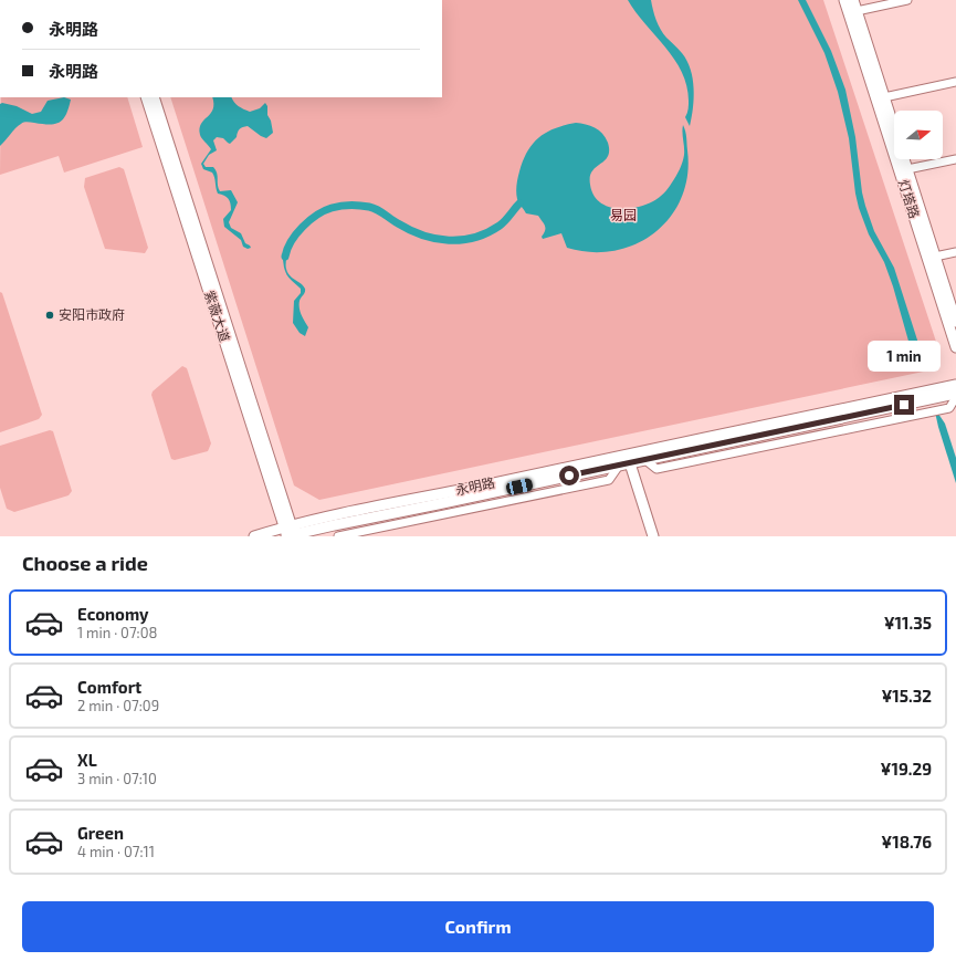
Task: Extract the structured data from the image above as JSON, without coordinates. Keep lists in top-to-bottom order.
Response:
{
  "streets": {
    "street": ["灯塔路", "紫薇大道", "永明路"]
  },
  "crossings": [
    ["紫薇大道", "永明路"]
  ],
  "parks": ["易园"],
  "places": ["安阳市政府"],
  "north": "right",
  "page": {
    "banner": ["永明路", "永明路"],
    "bubble": "1 min",
    "heading": "Choose a ride",
    "list": [
      {
        "name": "Economy",
        "note": "1 min · 07:08",
        "value": "¥11.35"
      },
      {
        "name": "Comfort",
        "note": "2 min · 07:09",
        "value": "¥15.32"
      },
      {
        "name": "XL",
        "note": "3 min · 07:10",
        "value": "¥19.29"
      },
      {
        "name": "Green",
        "note": "4 min · 07:11",
        "value": "¥18.76"
      }
    ],
    "buttons": "Confirm"
  }
}
